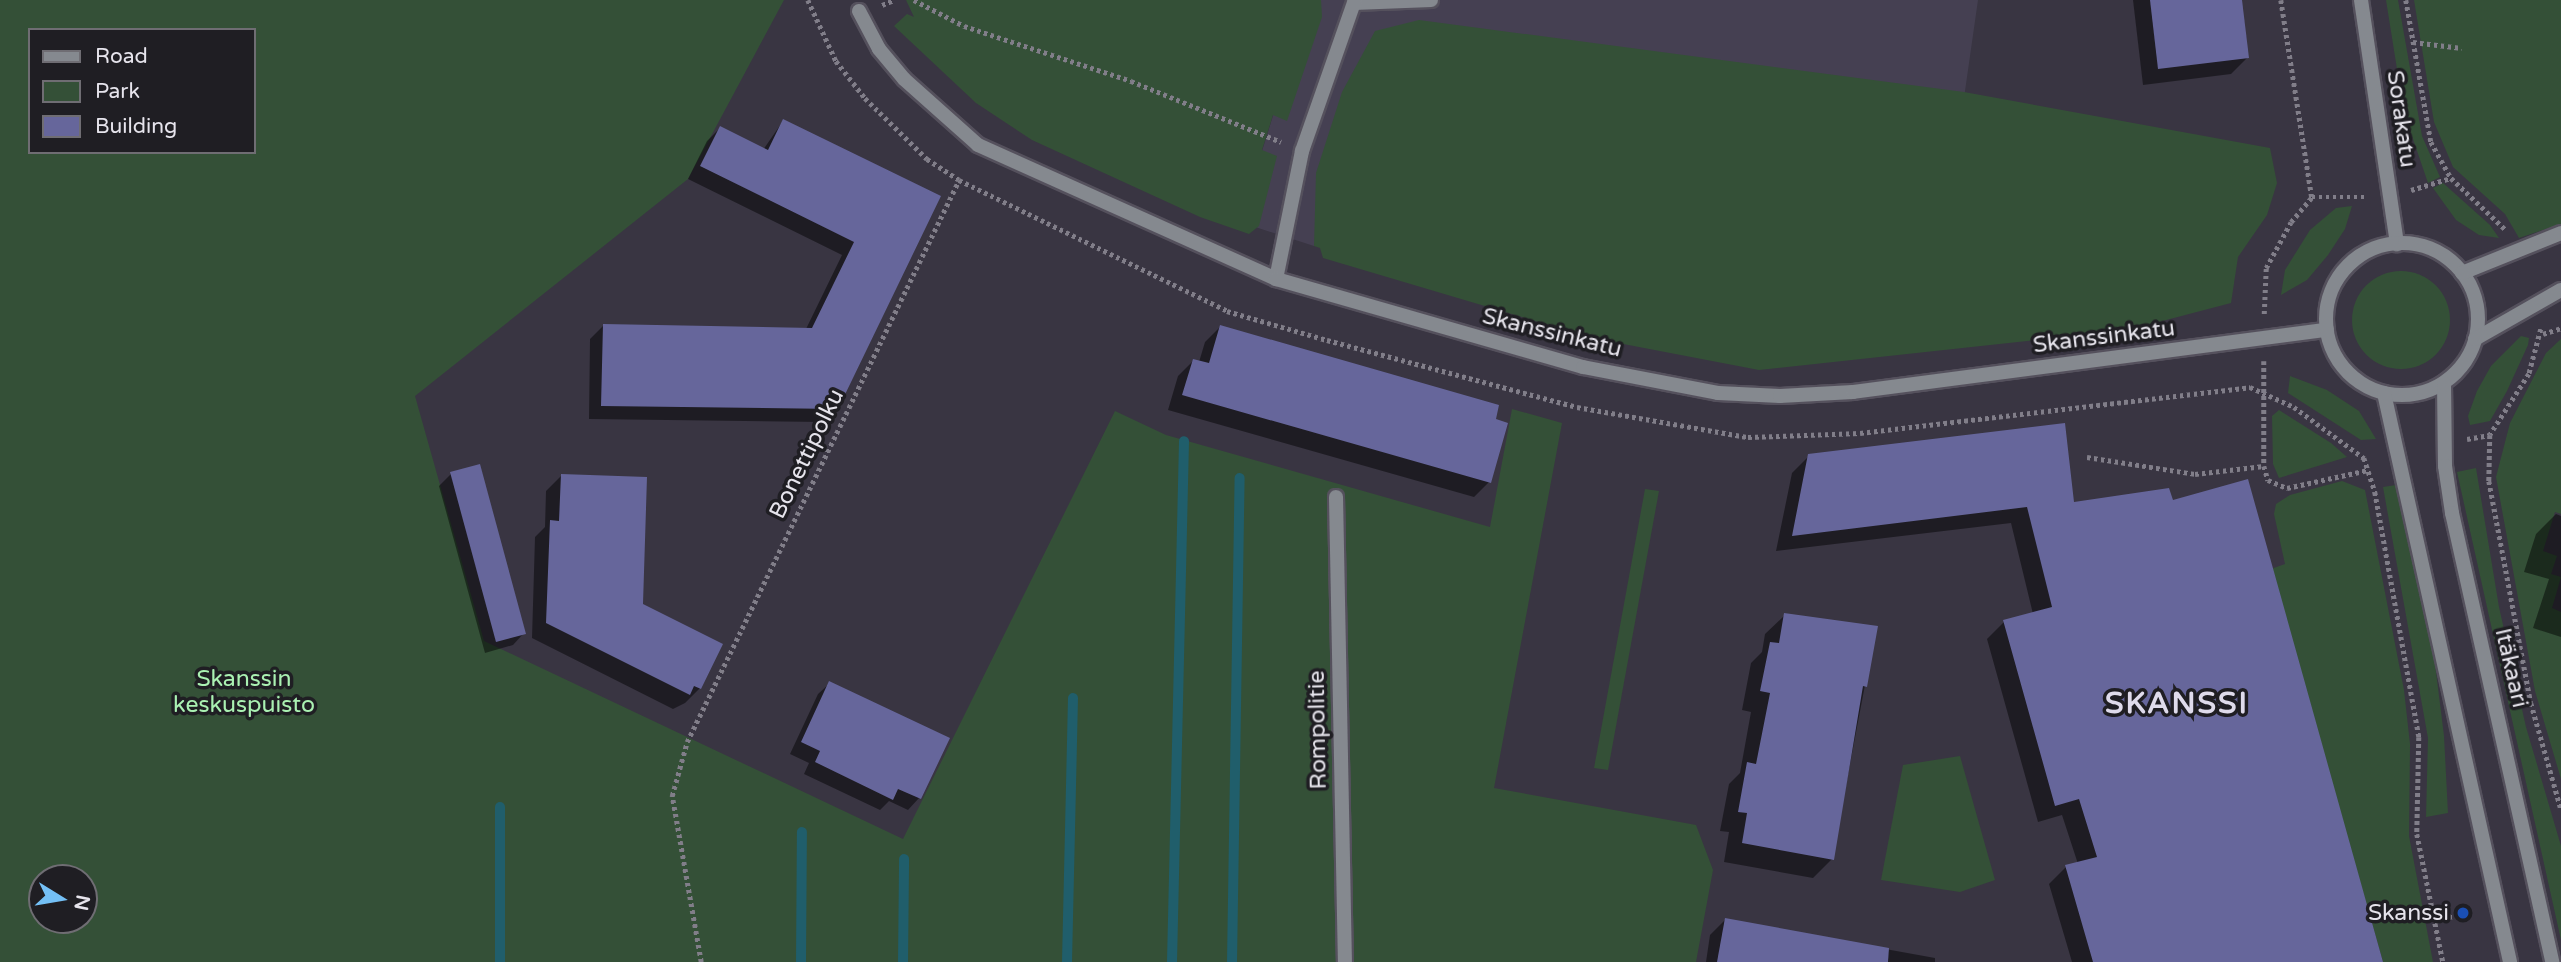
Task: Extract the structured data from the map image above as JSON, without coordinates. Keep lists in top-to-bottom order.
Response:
{
  "streets": {
    "street": [
      "Sorakatu",
      "Skanssinkatu",
      "Itäkaari",
      "Rompolitie"
    ],
    "path": ["Bonettipolku"]
  },
  "crossings": [
    ["Sorakatu", "Skanssinkatu"],
    ["Sorakatu", "Itäkaari"],
    ["Skanssinkatu", "Itäkaari"]
  ],
  "districts": ["SKANSSI"],
  "parks": ["Skanssin keskuspuisto"],
  "places": ["Skanssi"],
  "legend": ["Road", "Park", "Building"],
  "north": "right"
}
